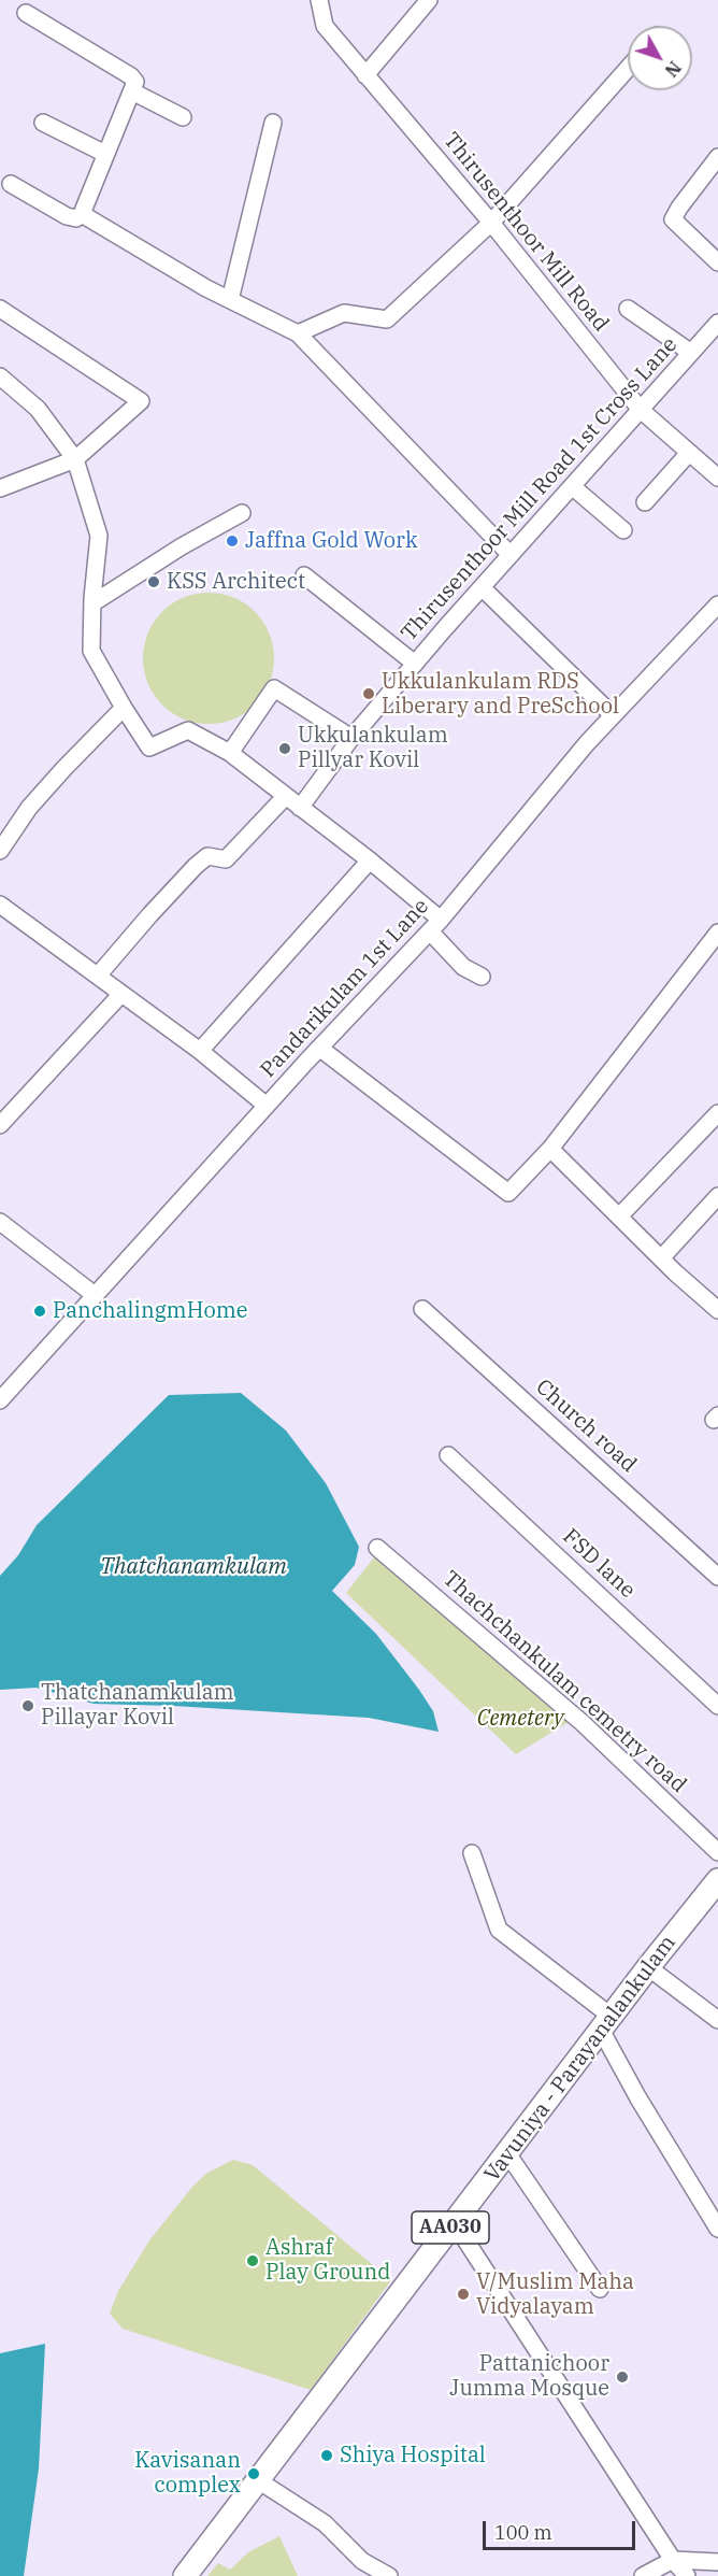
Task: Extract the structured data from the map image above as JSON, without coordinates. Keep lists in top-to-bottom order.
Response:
{
  "streets": {
    "highway": ["Vavuniya - Parayanalankulam", "AA030"],
    "street": [
      "Thirusenthoor Mill Road",
      "Thirusenthoor Mill Road 1st Cross Lane",
      "Pandarikulam 1st Lane",
      "Church road",
      "FSD lane",
      "Thachchankulam cemetry road"
    ]
  },
  "crossings": [
    ["Thirusenthoor Mill Road", "Thirusenthoor Mill Road 1st Cross Lane"]
  ],
  "water": ["Thatchanamkulam"],
  "parks": ["Cemetery"],
  "places": [
    "Jaffna Gold Work",
    "KSS Architect",
    "Ukkulankulam RDS Liberary and PreSchool",
    "Ukkulankulam Pillyar Kovil",
    "PanchalingmHome",
    "Thatchanamkulam Pillayar Kovil",
    "Ashraf Play Ground",
    "V/Muslim Maha Vidyalayam",
    "Pattanichoor Jumma Mosque",
    "Shiya Hospital",
    "Kavisanan complex"
  ],
  "scale_bar": "100 m",
  "north": "bottom right"
}
